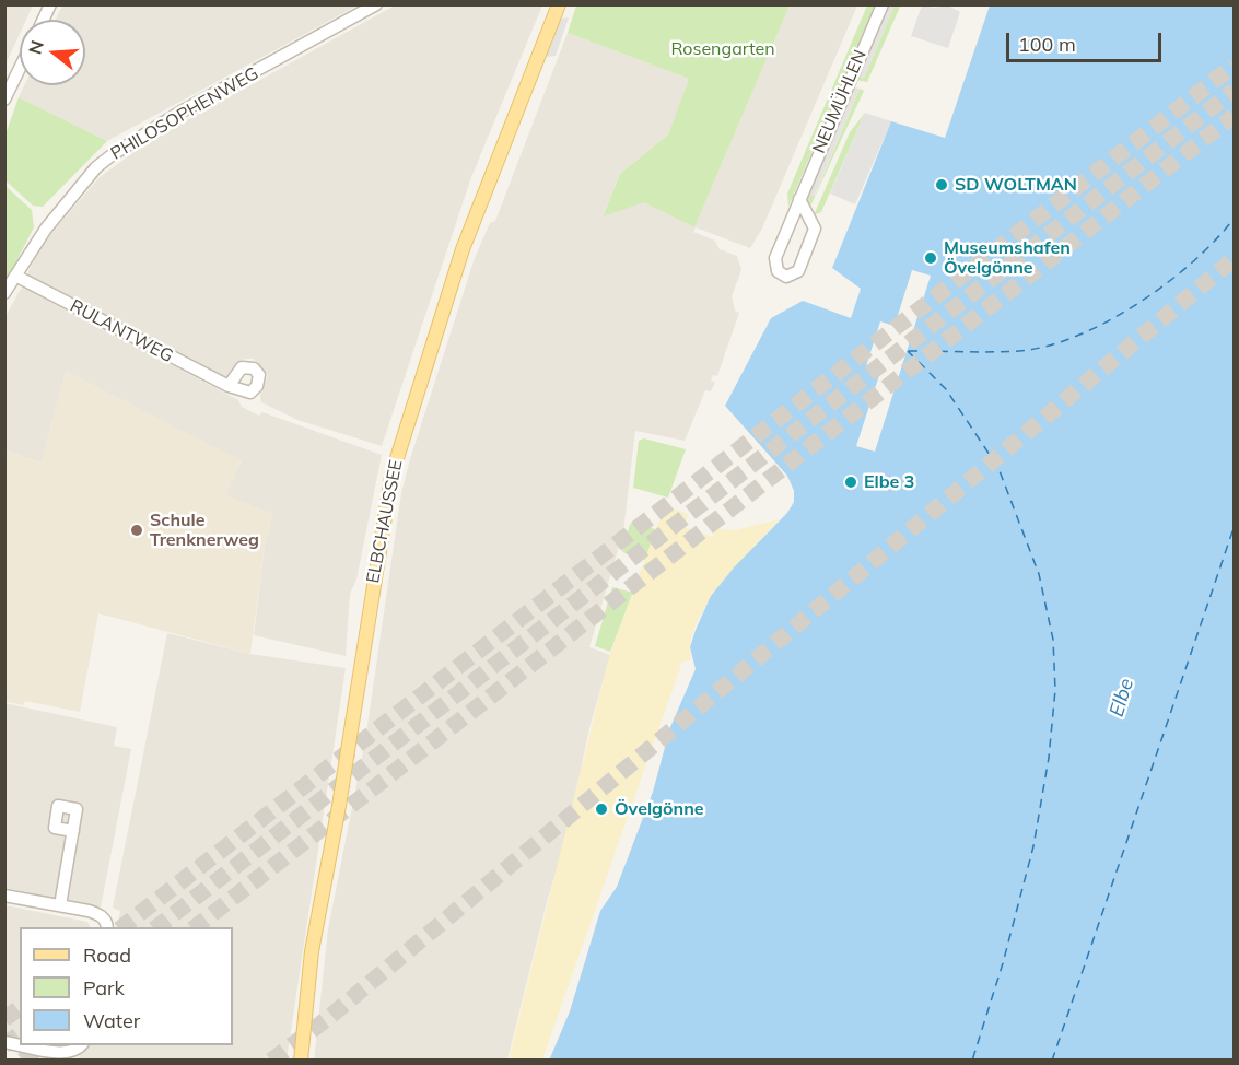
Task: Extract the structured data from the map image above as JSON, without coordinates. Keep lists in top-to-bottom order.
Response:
{
  "streets": {
    "main road": ["ELBCHAUSSEE"],
    "street": ["NEUMÜHLEN", "PHILOSOPHENWEG", "RULANTWEG"]
  },
  "crossings": [
    ["PHILOSOPHENWEG", "RULANTWEG"]
  ],
  "water": ["Elbe"],
  "parks": ["Rosengarten"],
  "places": [
    "SD WOLTMAN",
    "Museumshafen Övelgönne",
    "Elbe 3",
    "Schule Trenknerweg",
    "Övelgönne"
  ],
  "legend": ["Road", "Park", "Water"],
  "scale_bar": "100 m",
  "north": "left"
}
